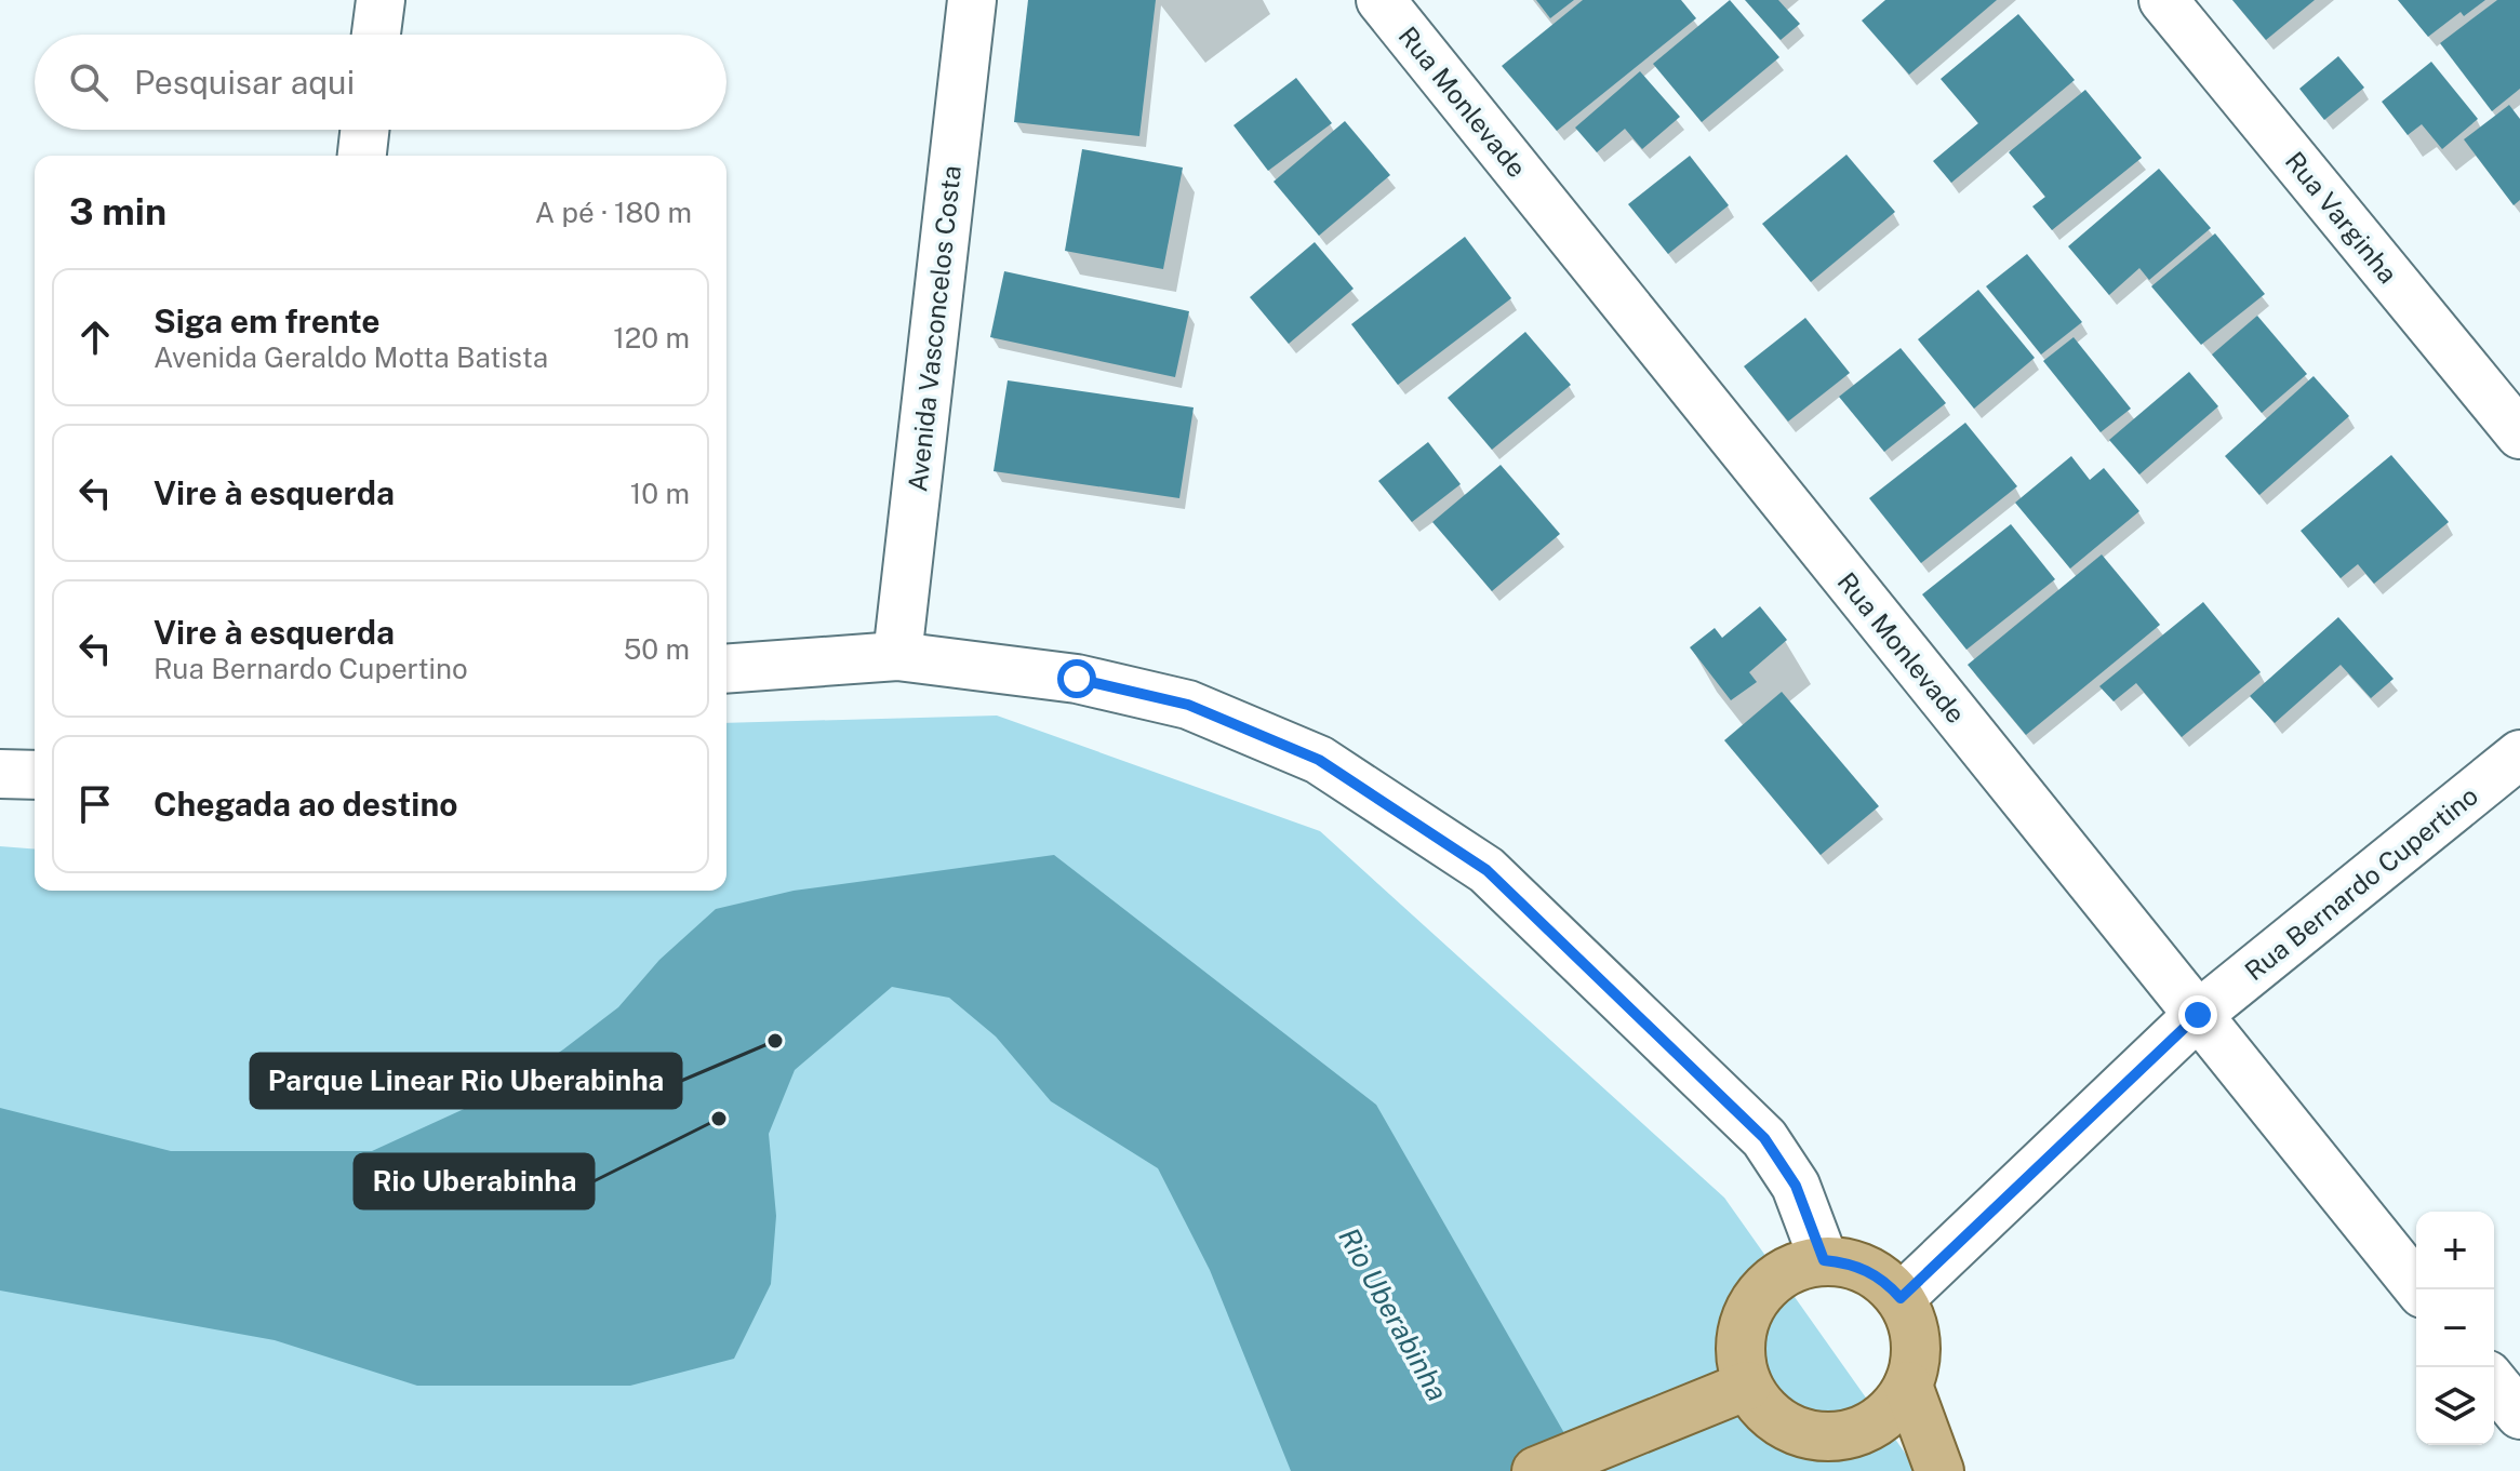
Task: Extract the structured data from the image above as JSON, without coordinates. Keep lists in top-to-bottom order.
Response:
{
  "streets": {
    "street": [
      "Rua Monlevade",
      "Rua Varginha",
      "Avenida Vasconcelos Costa",
      "Rua Bernardo Cupertino"
    ]
  },
  "crossings": [
    ["Rua Monlevade", "Rua Bernardo Cupertino"]
  ],
  "water": ["Rio Uberabinha"],
  "places": ["Parque Linear Rio Uberabinha", "Rio Uberabinha"],
  "page": {
    "search": "Pesquisar aqui",
    "heading": ["3 min", "A pé · 180 m"],
    "list": [
      ["Siga em frente", "Avenida Geraldo Motta Batista", "120 m"],
      ["Vire à esquerda", "10 m"],
      ["Vire à esquerda", "Rua Bernardo Cupertino", "50 m"],
      "Chegada ao destino"
    ],
    "map_buttons": ["+", "−"]
  }
}
